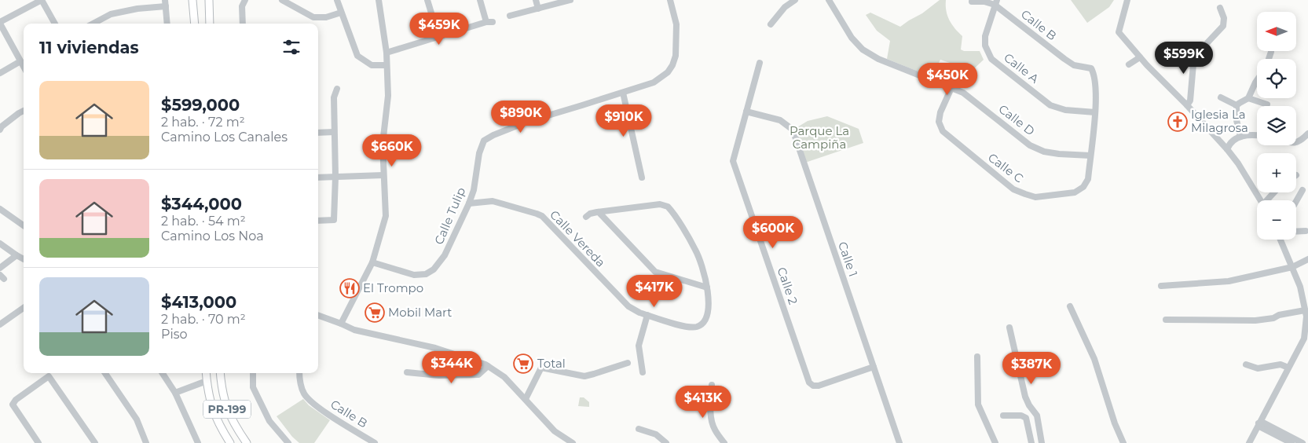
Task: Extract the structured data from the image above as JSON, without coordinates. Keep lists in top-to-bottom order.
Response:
{
  "streets": {
    "main road": ["PR-199"],
    "street": [
      "Calle B",
      "Calle A",
      "Calle D",
      "Calle C",
      "Calle Tulip",
      "Calle Vereda",
      "Calle 1",
      "Calle 2"
    ]
  },
  "crossings": [
    ["Calle B", "Calle A"],
    ["Calle B", "Calle C"],
    ["Calle A", "Calle C"],
    ["Calle D", "Calle C"],
    ["Calle Tulip", "Calle Vereda"],
    ["Calle 1", "Calle 2"]
  ],
  "parks": ["Parque La Campiña"],
  "places": {
    "church": ["Iglesia La Milagrosa"],
    "restaurant": ["El Trompo"],
    "supermarket": ["Mobil Mart", "Total"]
  },
  "north": "left",
  "page": {
    "map_buttons": ["+", "−"],
    "price": [
      "$459K",
      "$599K",
      "$450K",
      "$890K",
      "$910K",
      "$660K",
      "$600K",
      "$417K",
      "$344K",
      "$387K",
      "$413K"
    ],
    "heading": "11 viviendas",
    "list": [
      {
        "name": "$599,000",
        "note": "2 hab. · 72 m² · Camino Los Canales"
      },
      {
        "name": "$344,000",
        "note": "2 hab. · 54 m² · Camino Los Noa"
      },
      {
        "name": "$413,000",
        "note": "2 hab. · 70 m² · Piso"
      }
    ]
  }
}
